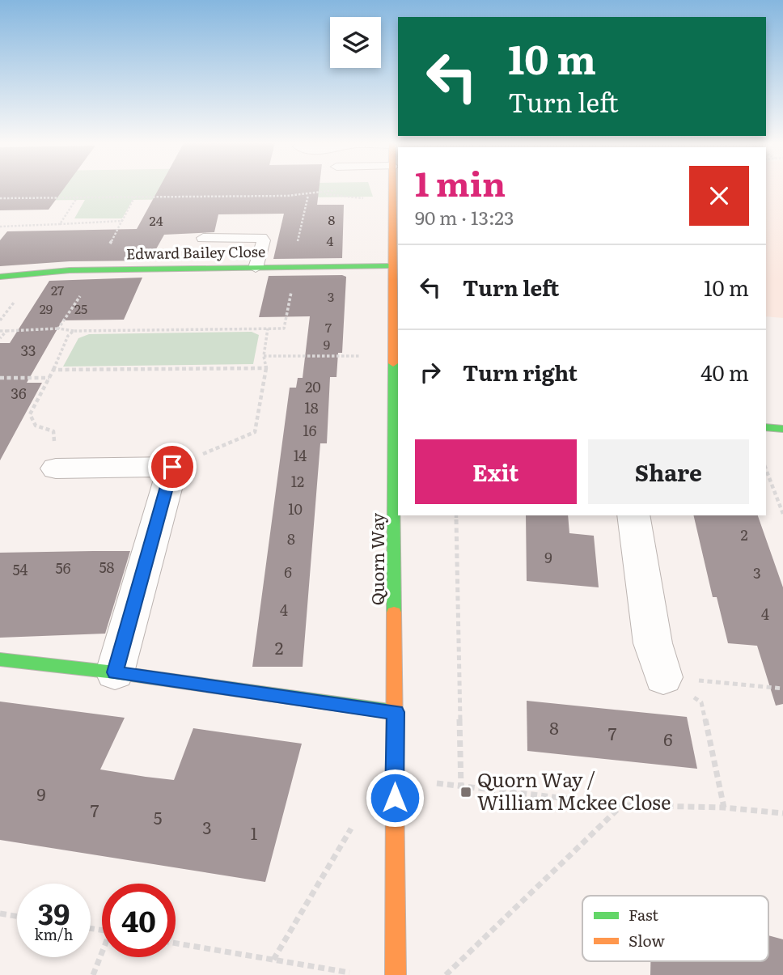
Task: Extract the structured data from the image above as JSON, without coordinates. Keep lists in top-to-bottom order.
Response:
{
  "streets": {
    "street": ["Edward Bailey Close", "Quorn Way"]
  },
  "crossings": [
    ["Edward Bailey Close", "Quorn Way"]
  ],
  "places": {
    "transit": ["Quorn Way / William Mckee Close"]
  },
  "house_numbers": [
    "8",
    "24",
    "4",
    "27",
    "3",
    "29",
    "25",
    "7",
    "9",
    "33",
    "20",
    "36",
    "18",
    "16",
    "14",
    "12",
    "10",
    "2",
    "8",
    "9",
    "58",
    "56",
    "54",
    "6",
    "3",
    "4",
    "4",
    "2",
    "8",
    "7",
    "6",
    "9",
    "7",
    "5",
    "3",
    "1"
  ],
  "legend": ["Fast", "Slow"],
  "page": {
    "turn": ["10 m", "Turn left"],
    "heading": ["1 min", "90 m · 13:23"],
    "list": [
      {
        "name": "Turn left",
        "value": "10 m"
      },
      {
        "name": "Turn right",
        "value": "40 m"
      }
    ],
    "buttons": ["Exit", "Share"],
    "speed": "39 km/h",
    "limit": "40"
  }
}
